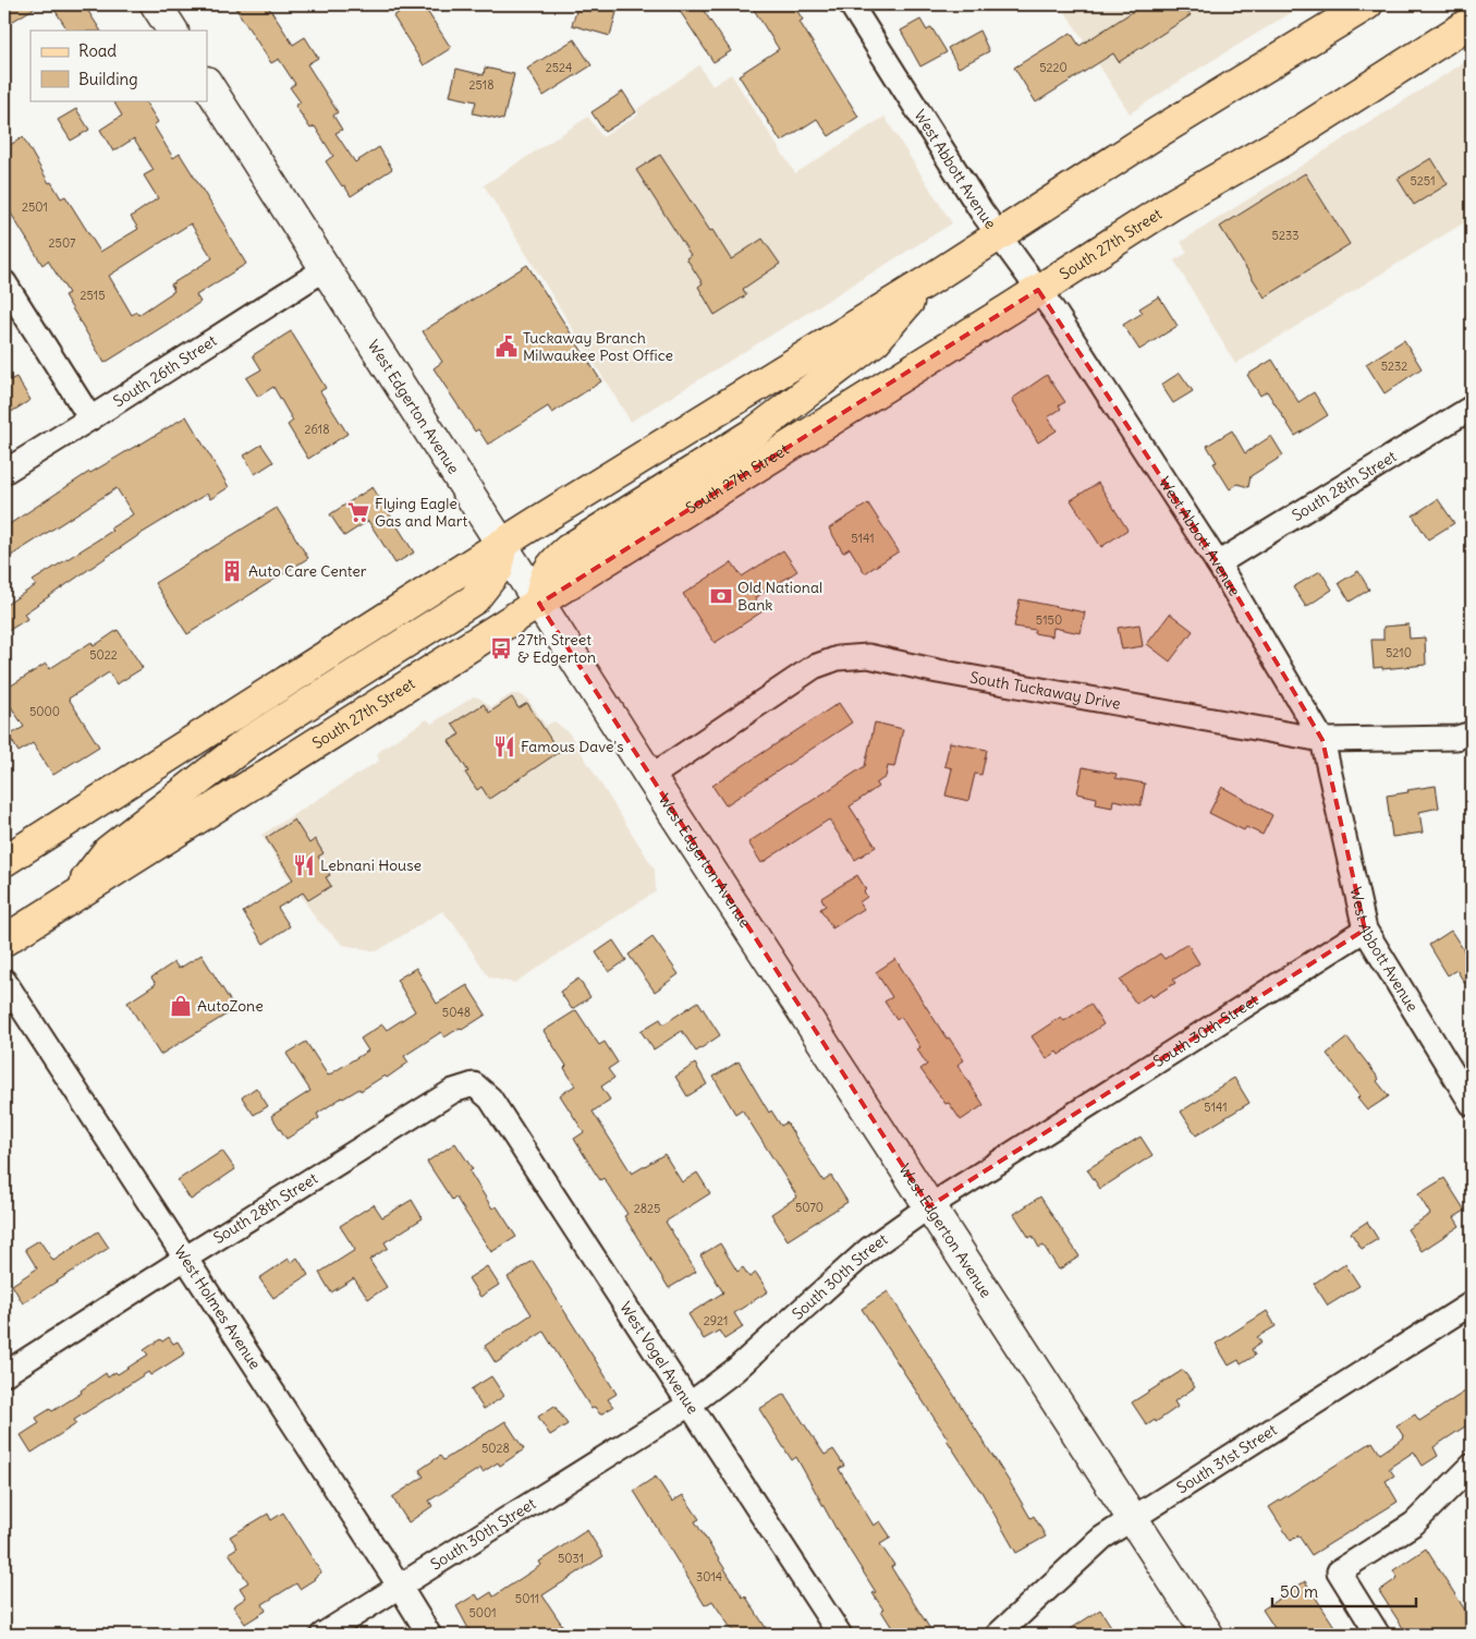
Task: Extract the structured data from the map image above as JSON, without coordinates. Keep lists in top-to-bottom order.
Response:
{
  "streets": {
    "main road": ["South 27th Street"],
    "street": [
      "West Abbott Avenue",
      "South 26th Street",
      "West Edgerton Avenue",
      "South 28th Street",
      "South Tuckaway Drive",
      "South 30th Street",
      "West Holmes Avenue",
      "West Vogel Avenue",
      "South 31st Street"
    ]
  },
  "crossings": [
    ["West Abbott Avenue", "South 27th Street"],
    ["West Abbott Avenue", "South 28th Street"],
    ["West Abbott Avenue", "South Tuckaway Drive"],
    ["West Abbott Avenue", "South 30th Street"],
    ["South 27th Street", "West Edgerton Avenue"],
    ["South 26th Street", "West Edgerton Avenue"],
    ["West Edgerton Avenue", "South Tuckaway Drive"],
    ["West Edgerton Avenue", "South 30th Street"],
    ["West Edgerton Avenue", "South 31st Street"],
    ["South 28th Street", "West Holmes Avenue"],
    ["South 28th Street", "West Vogel Avenue"],
    ["South 30th Street", "West Holmes Avenue"],
    ["South 30th Street", "West Vogel Avenue"]
  ],
  "places": {
    "public building": ["Tuckaway Branch Milwaukee Post Office"],
    "supermarket": ["Flying Eagle Gas and Mart"],
    "building": ["Auto Care Center"],
    "bank": ["Old National Bank"],
    "bus stop": ["27th Street & Edgerton"],
    "restaurant": ["Famous Dave's", "Lebnani House"],
    "shop": ["AutoZone"]
  },
  "house_numbers": [
    "2524",
    "5220",
    "2518",
    "5251",
    "2501",
    "5233",
    "2507",
    "2515",
    "5232",
    "2618",
    "5141",
    "5150",
    "5210",
    "5022",
    "5000",
    "5048",
    "5141",
    "5070",
    "2825",
    "2921",
    "5028",
    "5031",
    "3014",
    "5011",
    "5001"
  ],
  "legend": ["Road", "Building"],
  "scale_bar": "50 m"
}
